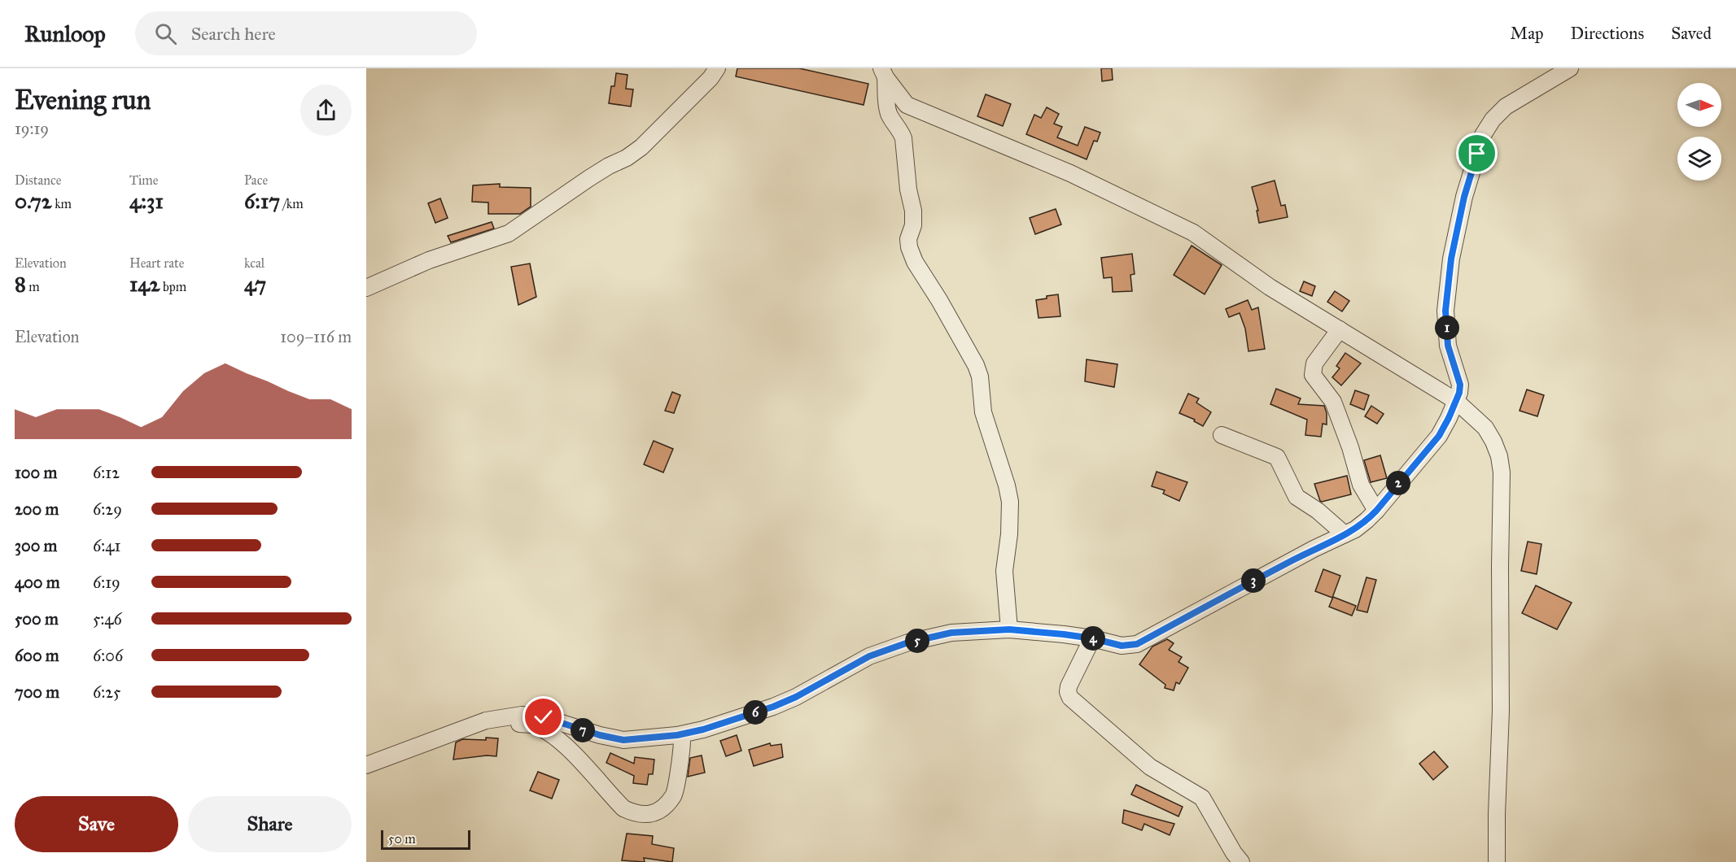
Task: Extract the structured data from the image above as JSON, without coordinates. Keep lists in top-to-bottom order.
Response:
{
  "scale_bar": "50 m",
  "north": "right",
  "page": {
    "header": "Runloop",
    "search": "Search here",
    "nav": ["Map", "Directions", "Saved"],
    "heading": ["Evening run", "19:19"],
    "stats": [
      ["Distance", "0.72 km"],
      ["Time", "4:31"],
      ["Pace", "6:17 /km"],
      ["Elevation", "8 m"],
      ["Heart rate", "142 bpm"],
      ["kcal", "47"]
    ],
    "pins": [
      "1",
      "2",
      "3",
      "4",
      "5",
      "6",
      "7"
    ],
    "chart": ["Elevation", "109–116 m"],
    "list": [
      {
        "name": "100 m",
        "note": "6:12"
      },
      {
        "name": "200 m",
        "note": "6:29"
      },
      {
        "name": "300 m",
        "note": "6:41"
      },
      {
        "name": "400 m",
        "note": "6:19"
      },
      {
        "name": "500 m",
        "note": "5:46"
      },
      {
        "name": "600 m",
        "note": "6:06"
      },
      {
        "name": "700 m",
        "note": "6:25"
      }
    ],
    "buttons": ["Save", "Share"],
    "scale": "50 m"
  }
}
